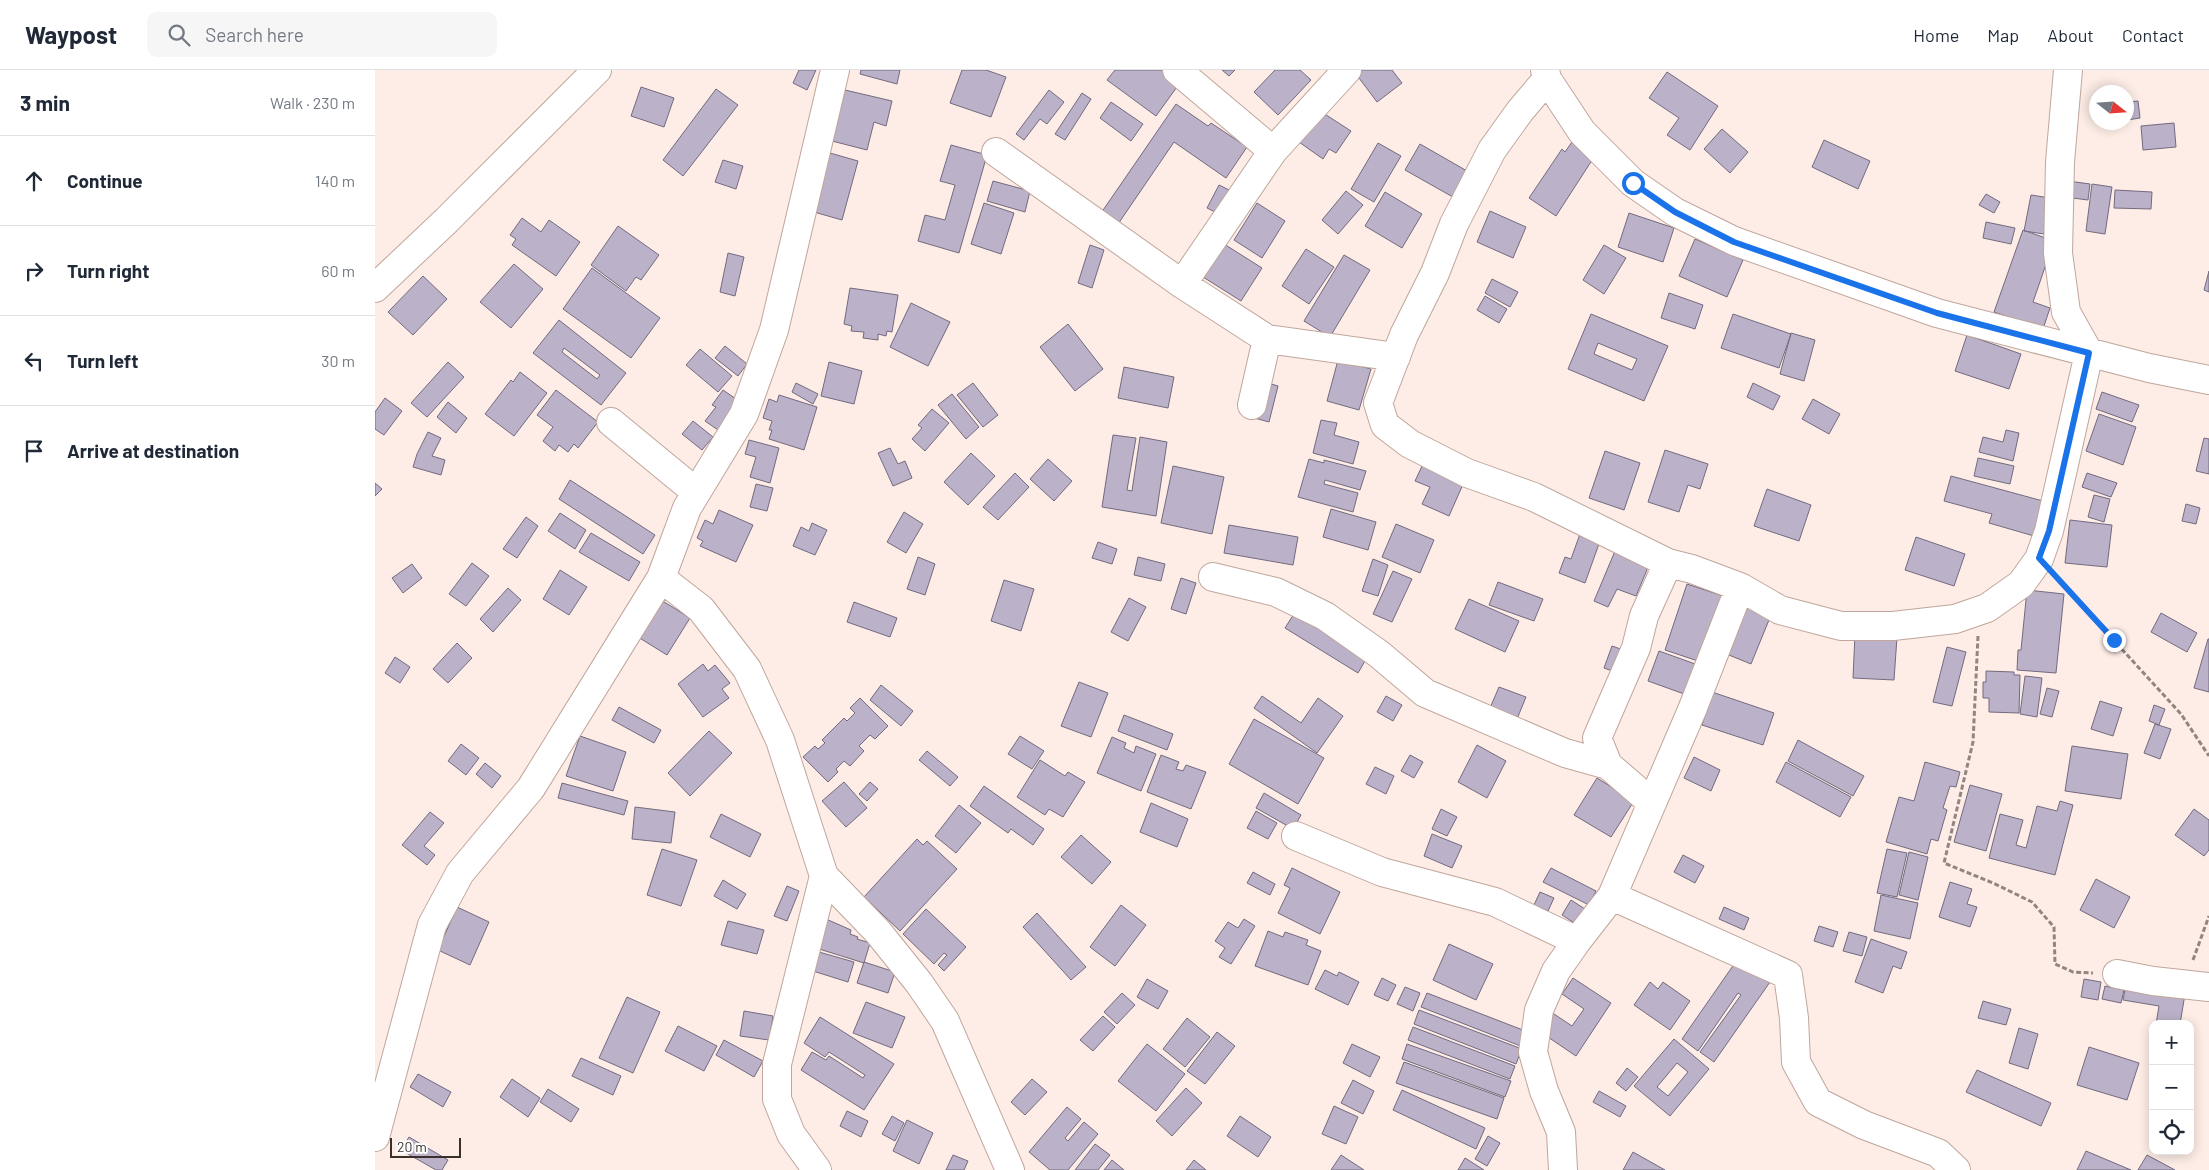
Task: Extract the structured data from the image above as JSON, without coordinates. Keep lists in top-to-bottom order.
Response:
{
  "scale_bar": "20 m",
  "north": "right",
  "page": {
    "header": "Waypost",
    "search": "Search here",
    "nav": [
      "Home",
      "Map",
      "About",
      "Contact"
    ],
    "heading": ["3 min", "Walk · 230 m"],
    "list": [
      ["Continue", "140 m"],
      ["Turn right", "60 m"],
      ["Turn left", "30 m"],
      "Arrive at destination"
    ],
    "map_buttons": ["+", "−"],
    "scale": "20 m"
  }
}
